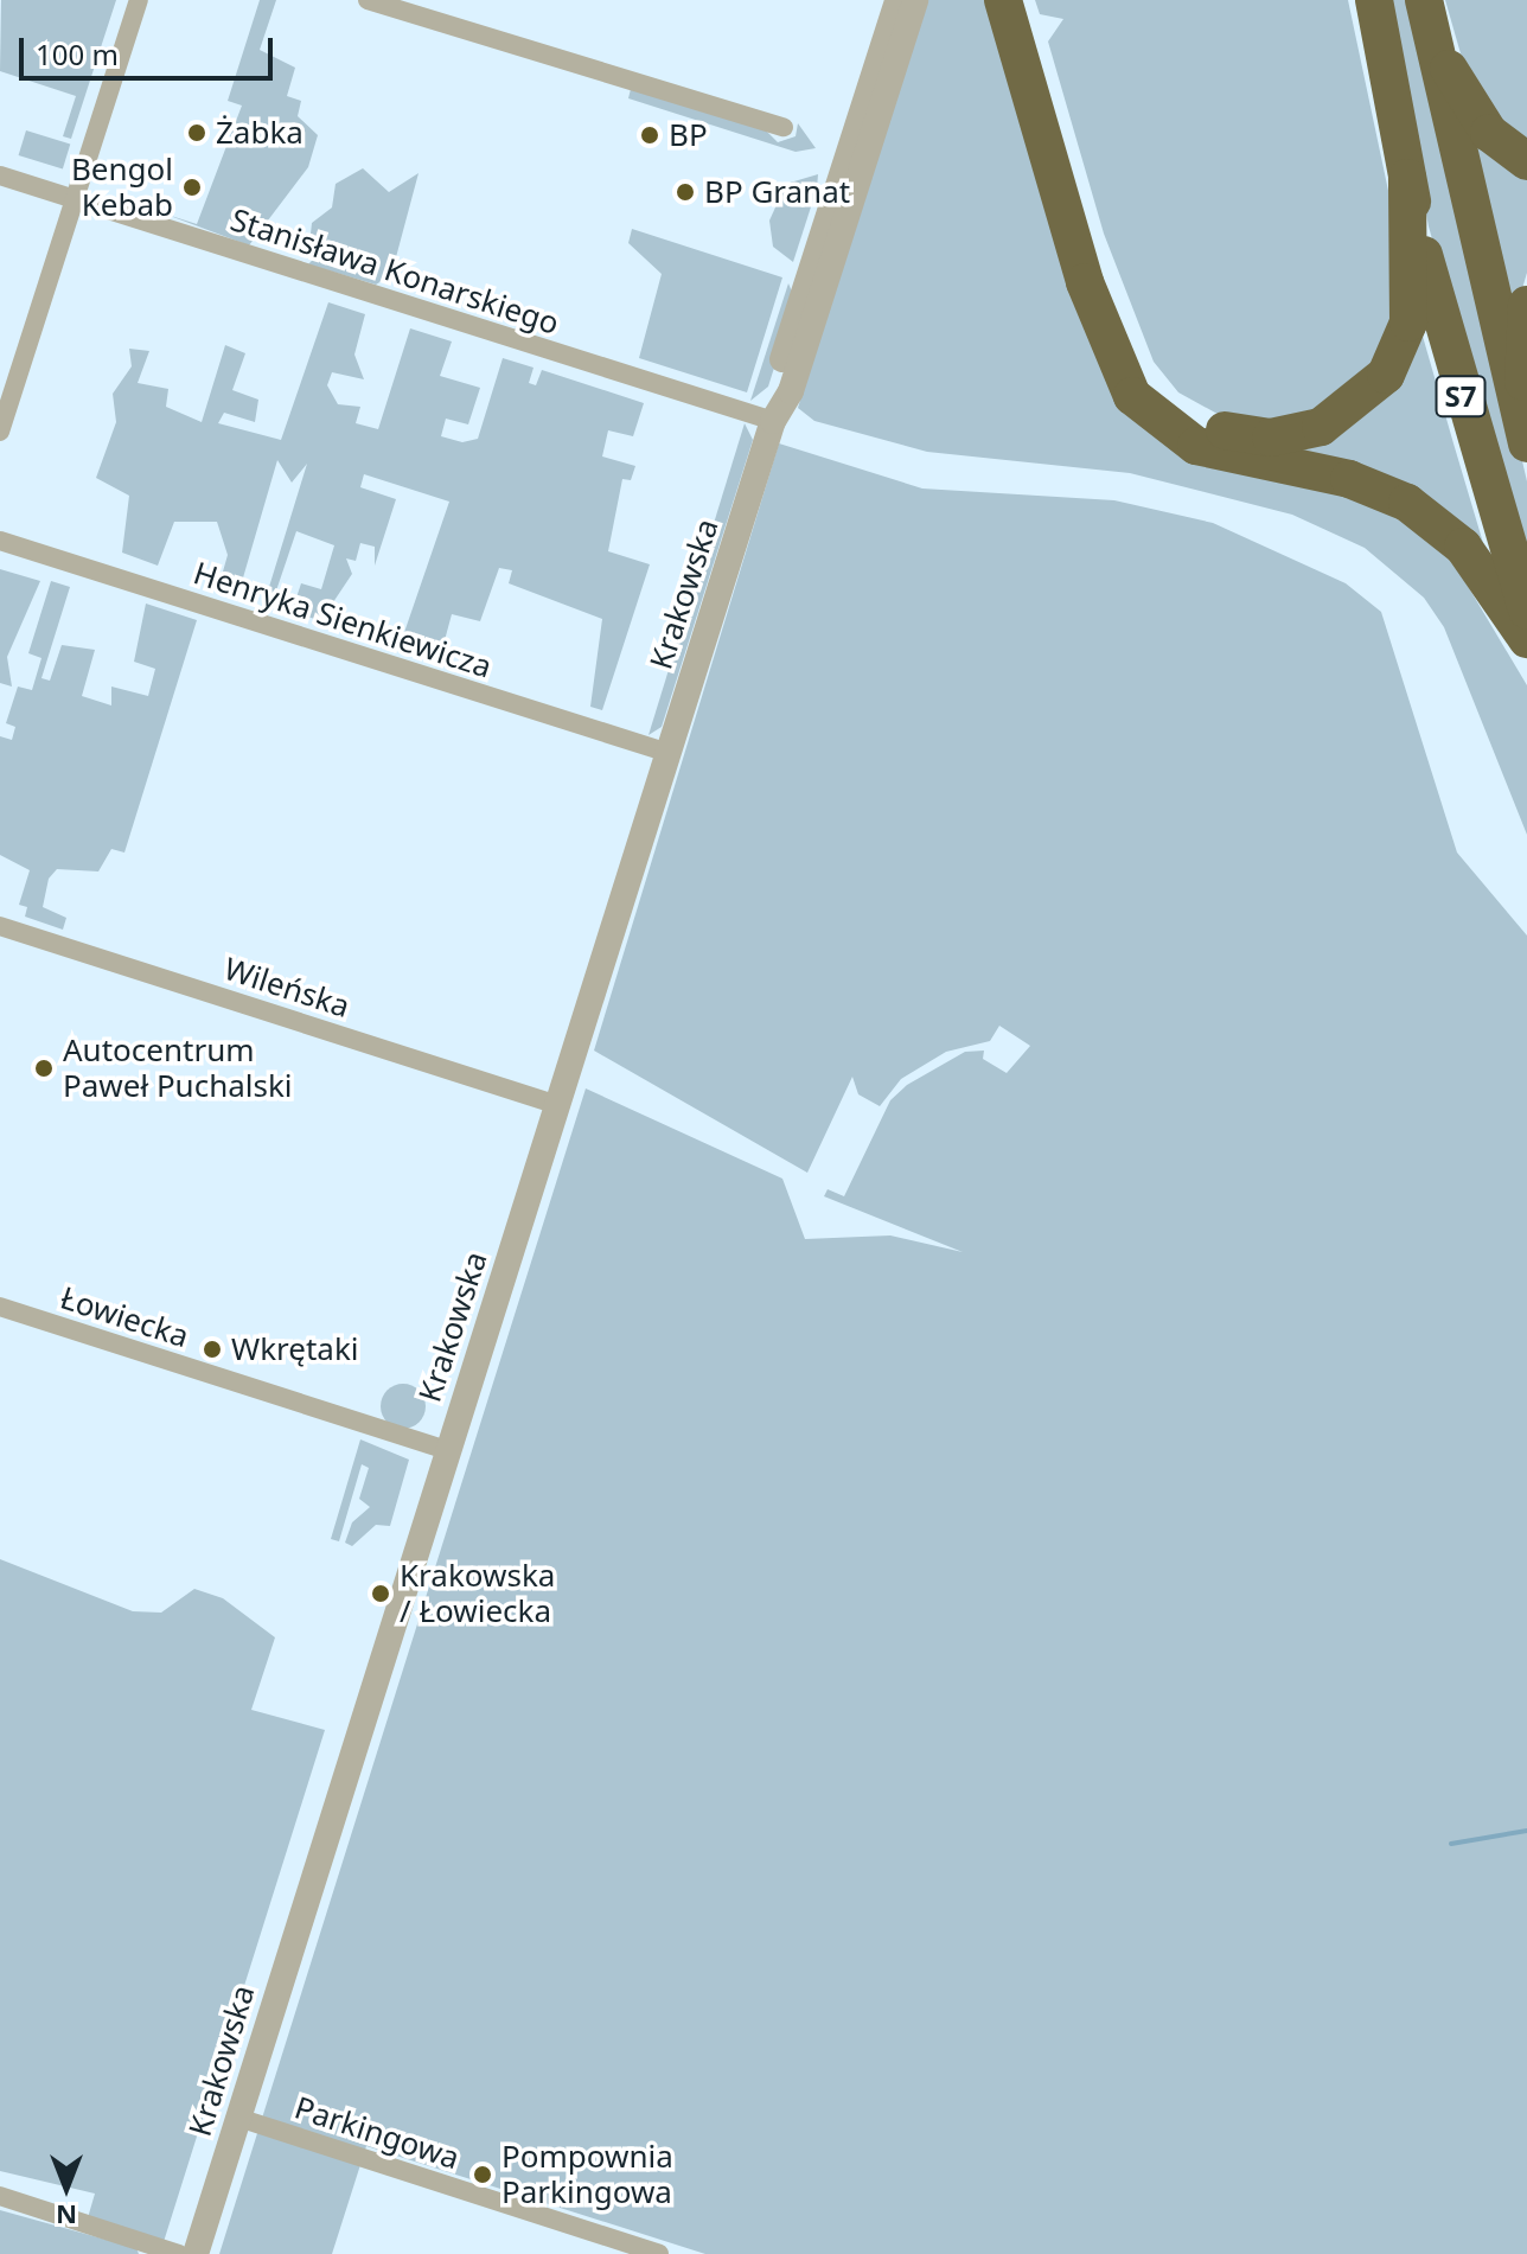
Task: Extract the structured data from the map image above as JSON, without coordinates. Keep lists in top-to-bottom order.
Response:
{
  "streets": {
    "highway": ["S7"],
    "street": [
      "Stanisława Konarskiego",
      "Krakowska",
      "Henryka Sienkiewicza",
      "Wileńska",
      "Łowiecka",
      "Parkingowa"
    ]
  },
  "crossings": [
    ["Stanisława Konarskiego", "Krakowska"],
    ["Krakowska", "Henryka Sienkiewicza"],
    ["Krakowska", "Wileńska"],
    ["Krakowska", "Łowiecka"],
    ["Krakowska", "Parkingowa"]
  ],
  "places": [
    "Żabka",
    "BP",
    "Bengol Kebab",
    "BP Granat",
    "Autocentrum Paweł Puchalski",
    "Wkrętaki",
    "Krakowska / Łowiecka",
    "Pompownia Parkingowa"
  ],
  "scale_bar": "100 m",
  "north": "bottom"
}
